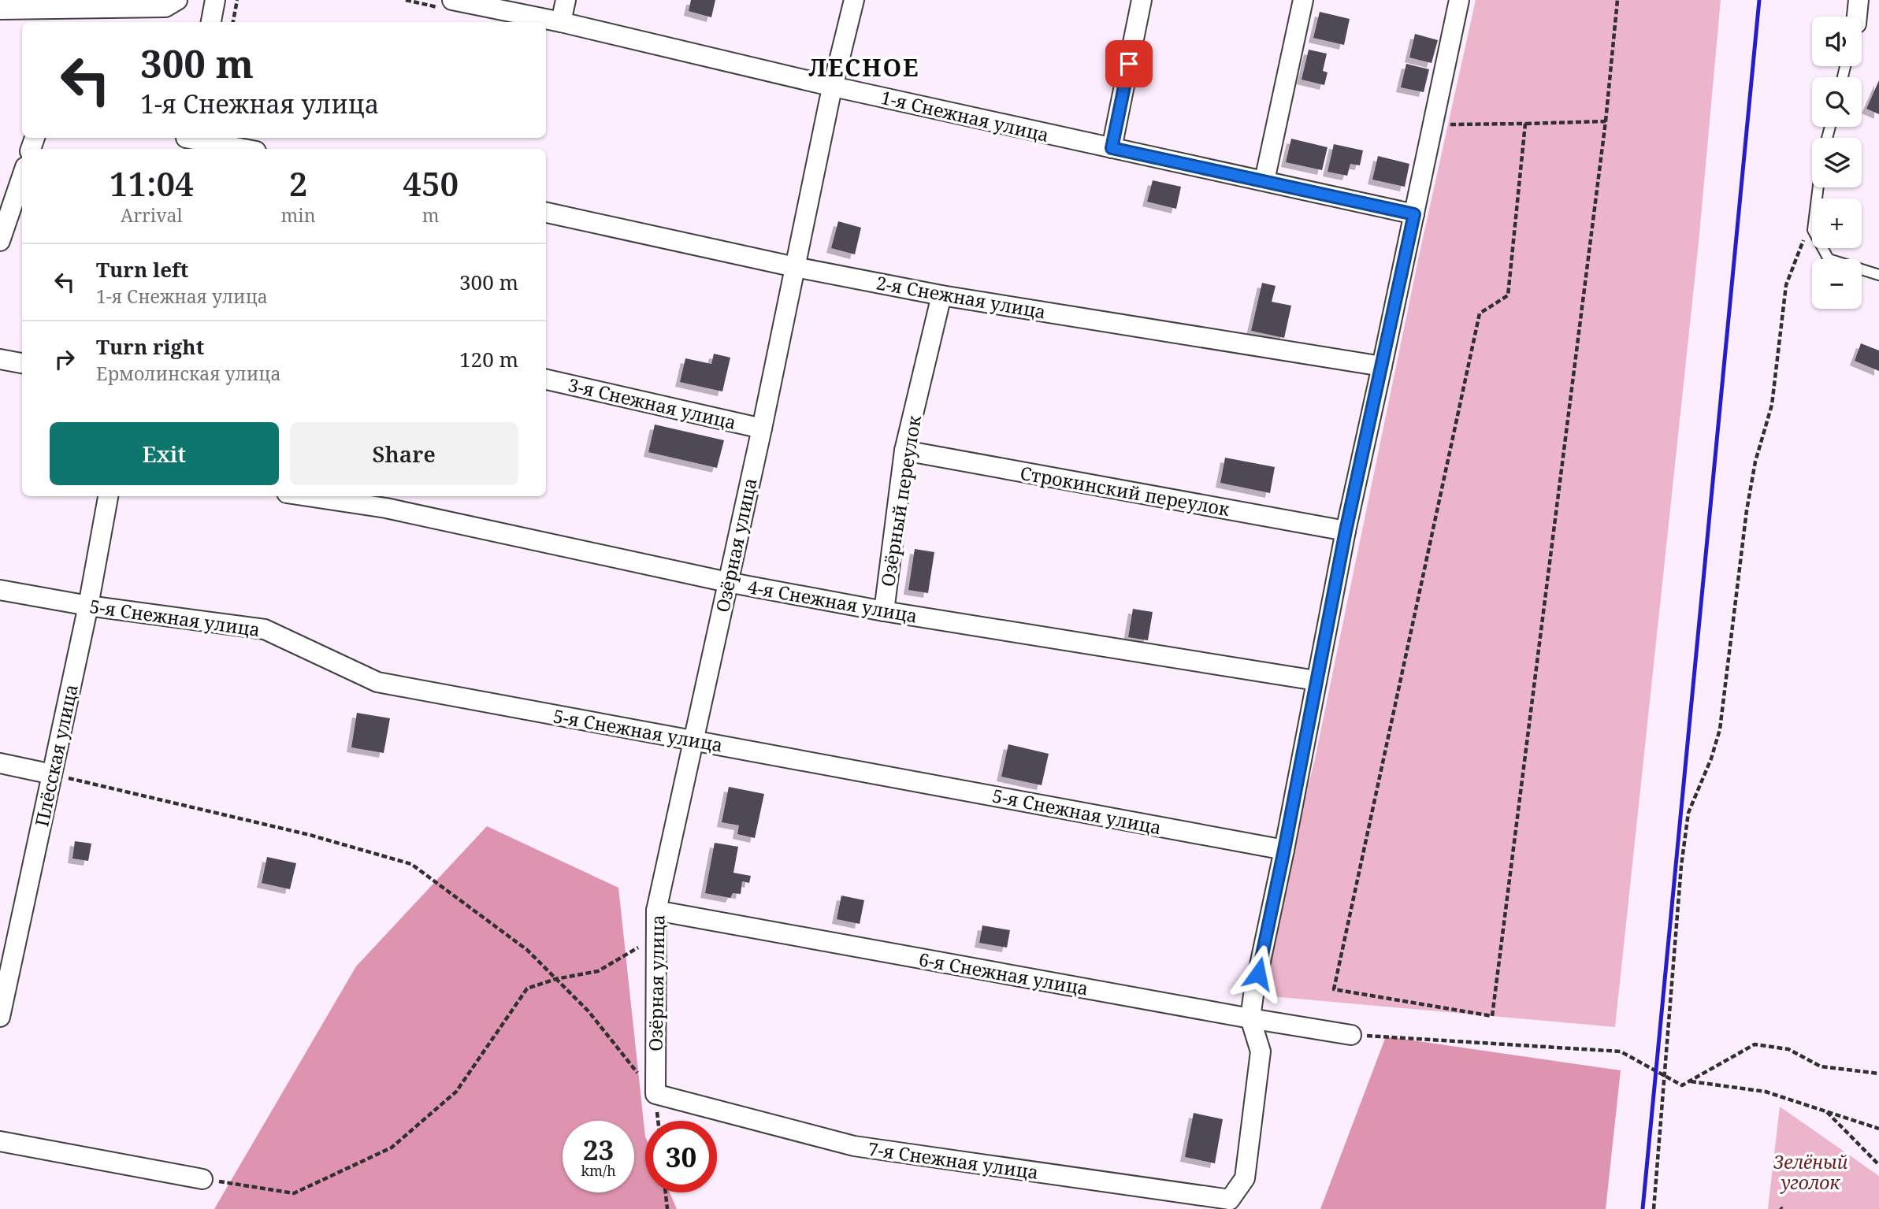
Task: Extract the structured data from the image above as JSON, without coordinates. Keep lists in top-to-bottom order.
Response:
{
  "streets": {
    "street": [
      "1-я Снежная улица",
      "2-я Снежная улица",
      "3-я Снежная улица",
      "Строкинский переулок",
      "Озёрный переулок",
      "Озёрная улица",
      "4-я Снежная улица",
      "5-я Снежная улица",
      "Плёсская улица",
      "6-я Снежная улица",
      "7-я Снежная улица"
    ]
  },
  "crossings": [
    ["1-я Снежная улица", "Озёрная улица"],
    ["2-я Снежная улица", "Озёрный переулок"],
    ["2-я Снежная улица", "Озёрная улица"],
    ["3-я Снежная улица", "Озёрная улица"],
    ["Строкинский переулок", "Озёрный переулок"],
    ["Озёрный переулок", "4-я Снежная улица"],
    ["Озёрная улица", "4-я Снежная улица"],
    ["Озёрная улица", "5-я Снежная улица"],
    ["Озёрная улица", "6-я Снежная улица"],
    ["Озёрная улица", "7-я Снежная улица"],
    ["5-я Снежная улица", "Плёсская улица"],
    ["6-я Снежная улица", "7-я Снежная улица"]
  ],
  "districts": ["ЛЕСНОЕ"],
  "parks": ["Зелёный уголок"],
  "page": {
    "map_buttons": ["+", "−"],
    "turn": ["300 m", "1-я Снежная улица"],
    "eta": [
      "11:04",
      "Arrival",
      "2",
      "min",
      "450",
      "m"
    ],
    "list": [
      {
        "name": "Turn left",
        "note": "1-я Снежная улица",
        "value": "300 m"
      },
      {
        "name": "Turn right",
        "note": "Ермолинская улица",
        "value": "120 m"
      }
    ],
    "buttons": ["Exit", "Share"],
    "speed": "23 km/h",
    "limit": "30"
  }
}
